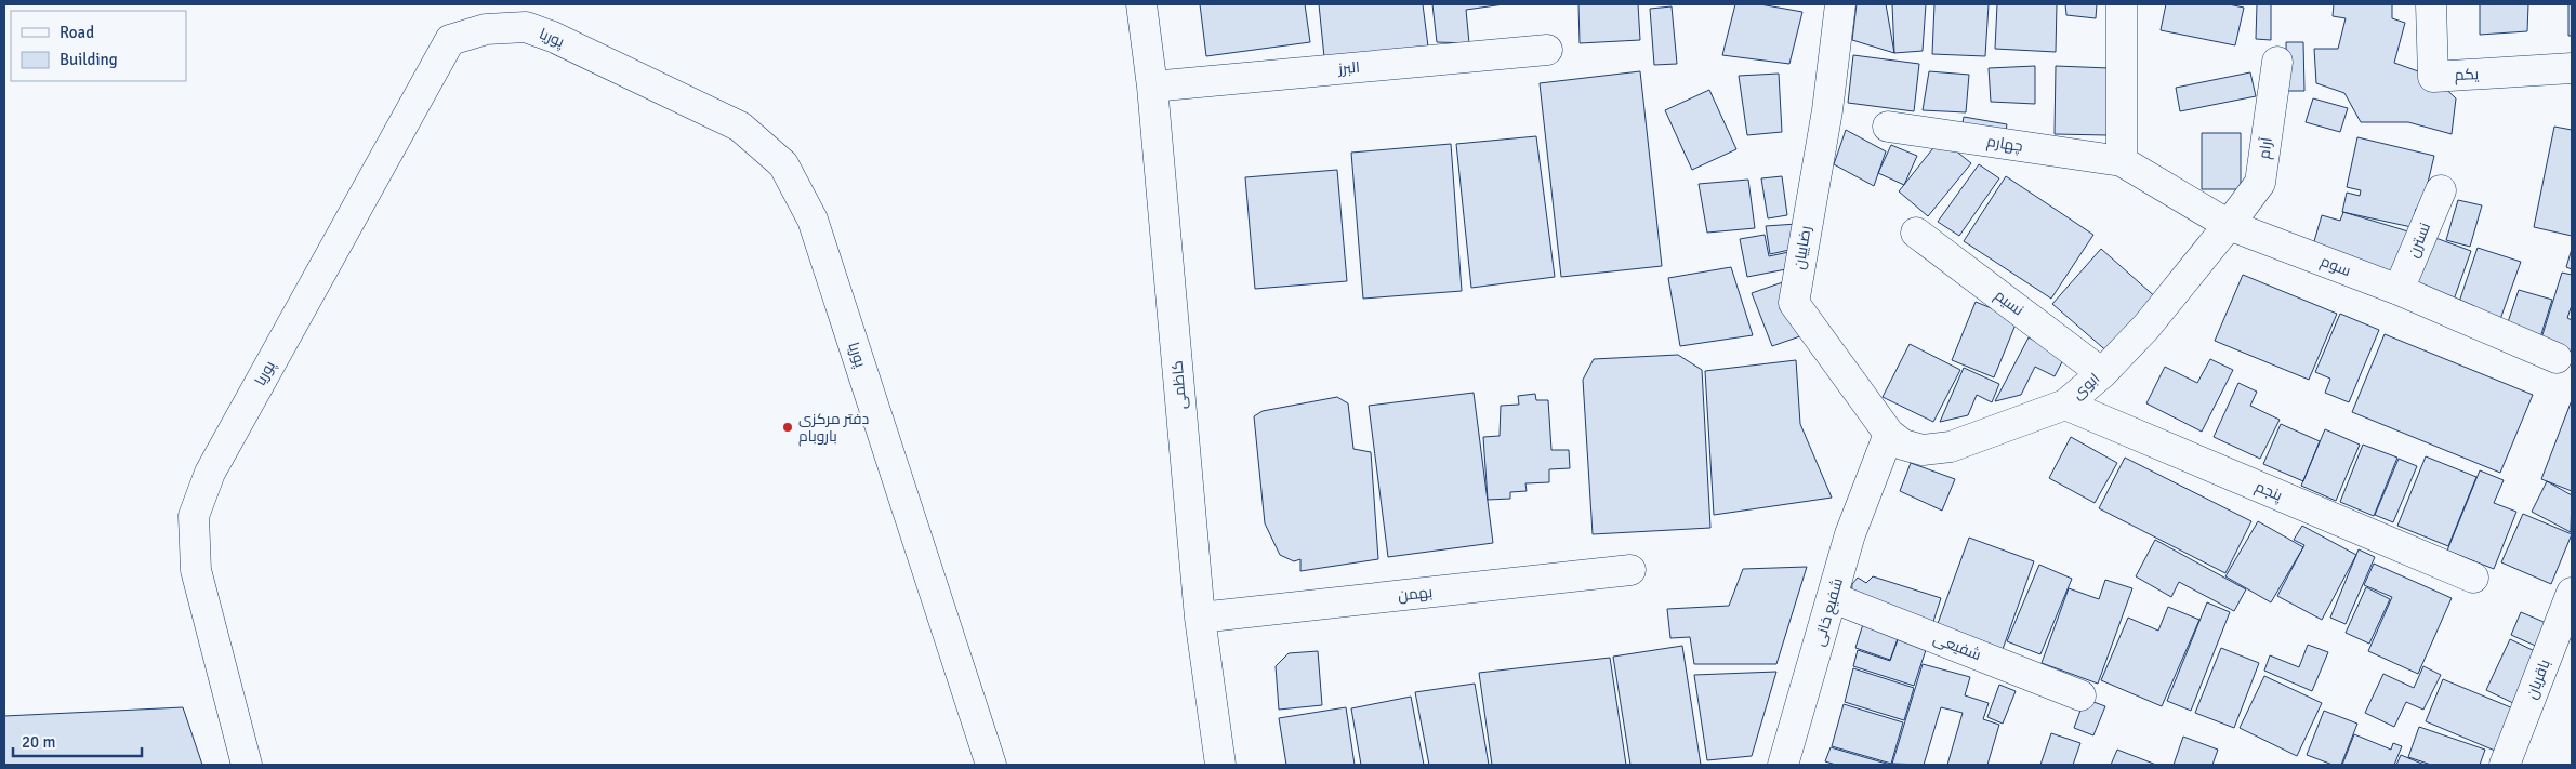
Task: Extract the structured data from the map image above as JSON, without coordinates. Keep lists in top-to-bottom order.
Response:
{
  "streets": {
    "street": [
      "پوریا",
      "البرز",
      "یکم",
      "چهارم",
      "آرام",
      "نسترن",
      "رضاییان",
      "سوم",
      "نسیم",
      "کاظمی",
      "ابوی",
      "پنجم",
      "بهمن",
      "شفیع خانی",
      "شفیعی",
      "باقریان"
    ]
  },
  "crossings": [
    ["البرز", "کاظمی"],
    ["چهارم", "سوم"],
    ["آرام", "سوم"],
    ["آرام", "ابوی"],
    ["نسترن", "سوم"],
    ["رضاییان", "ابوی"],
    ["رضاییان", "شفیع خانی"],
    ["سوم", "ابوی"],
    ["نسیم", "ابوی"],
    ["کاظمی", "بهمن"],
    ["ابوی", "پنجم"],
    ["ابوی", "شفیع خانی"],
    ["شفیع خانی", "شفیعی"]
  ],
  "places": ["دفتر مرکزی باروبام"],
  "legend": ["Road", "Building"],
  "scale_bar": "20 m"
}
